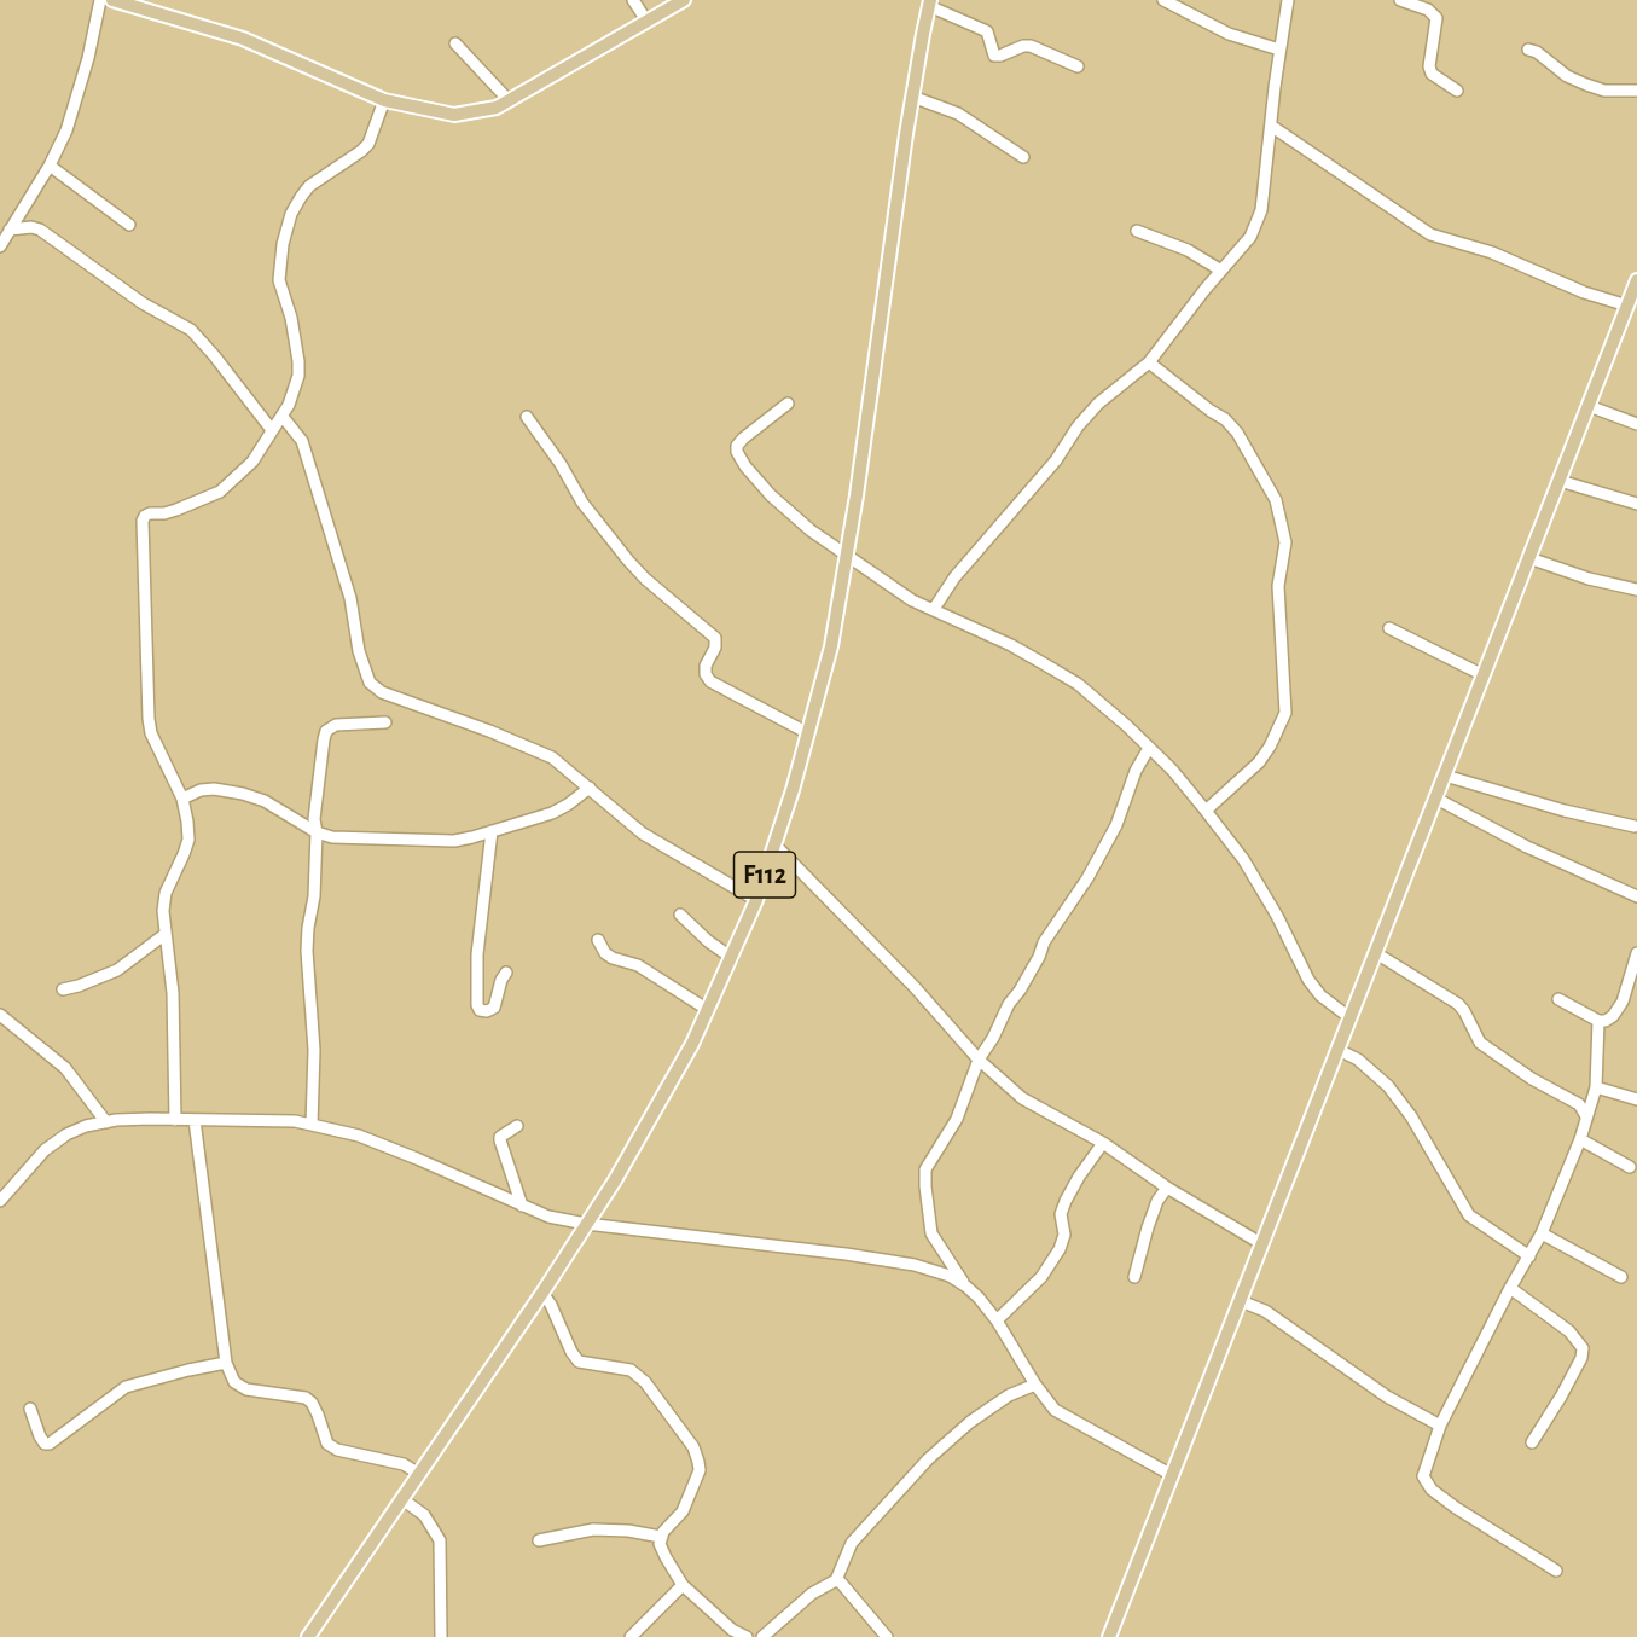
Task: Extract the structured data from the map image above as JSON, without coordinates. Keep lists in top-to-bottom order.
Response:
{
  "streets": {
    "main road": ["F112"]
  }
}
